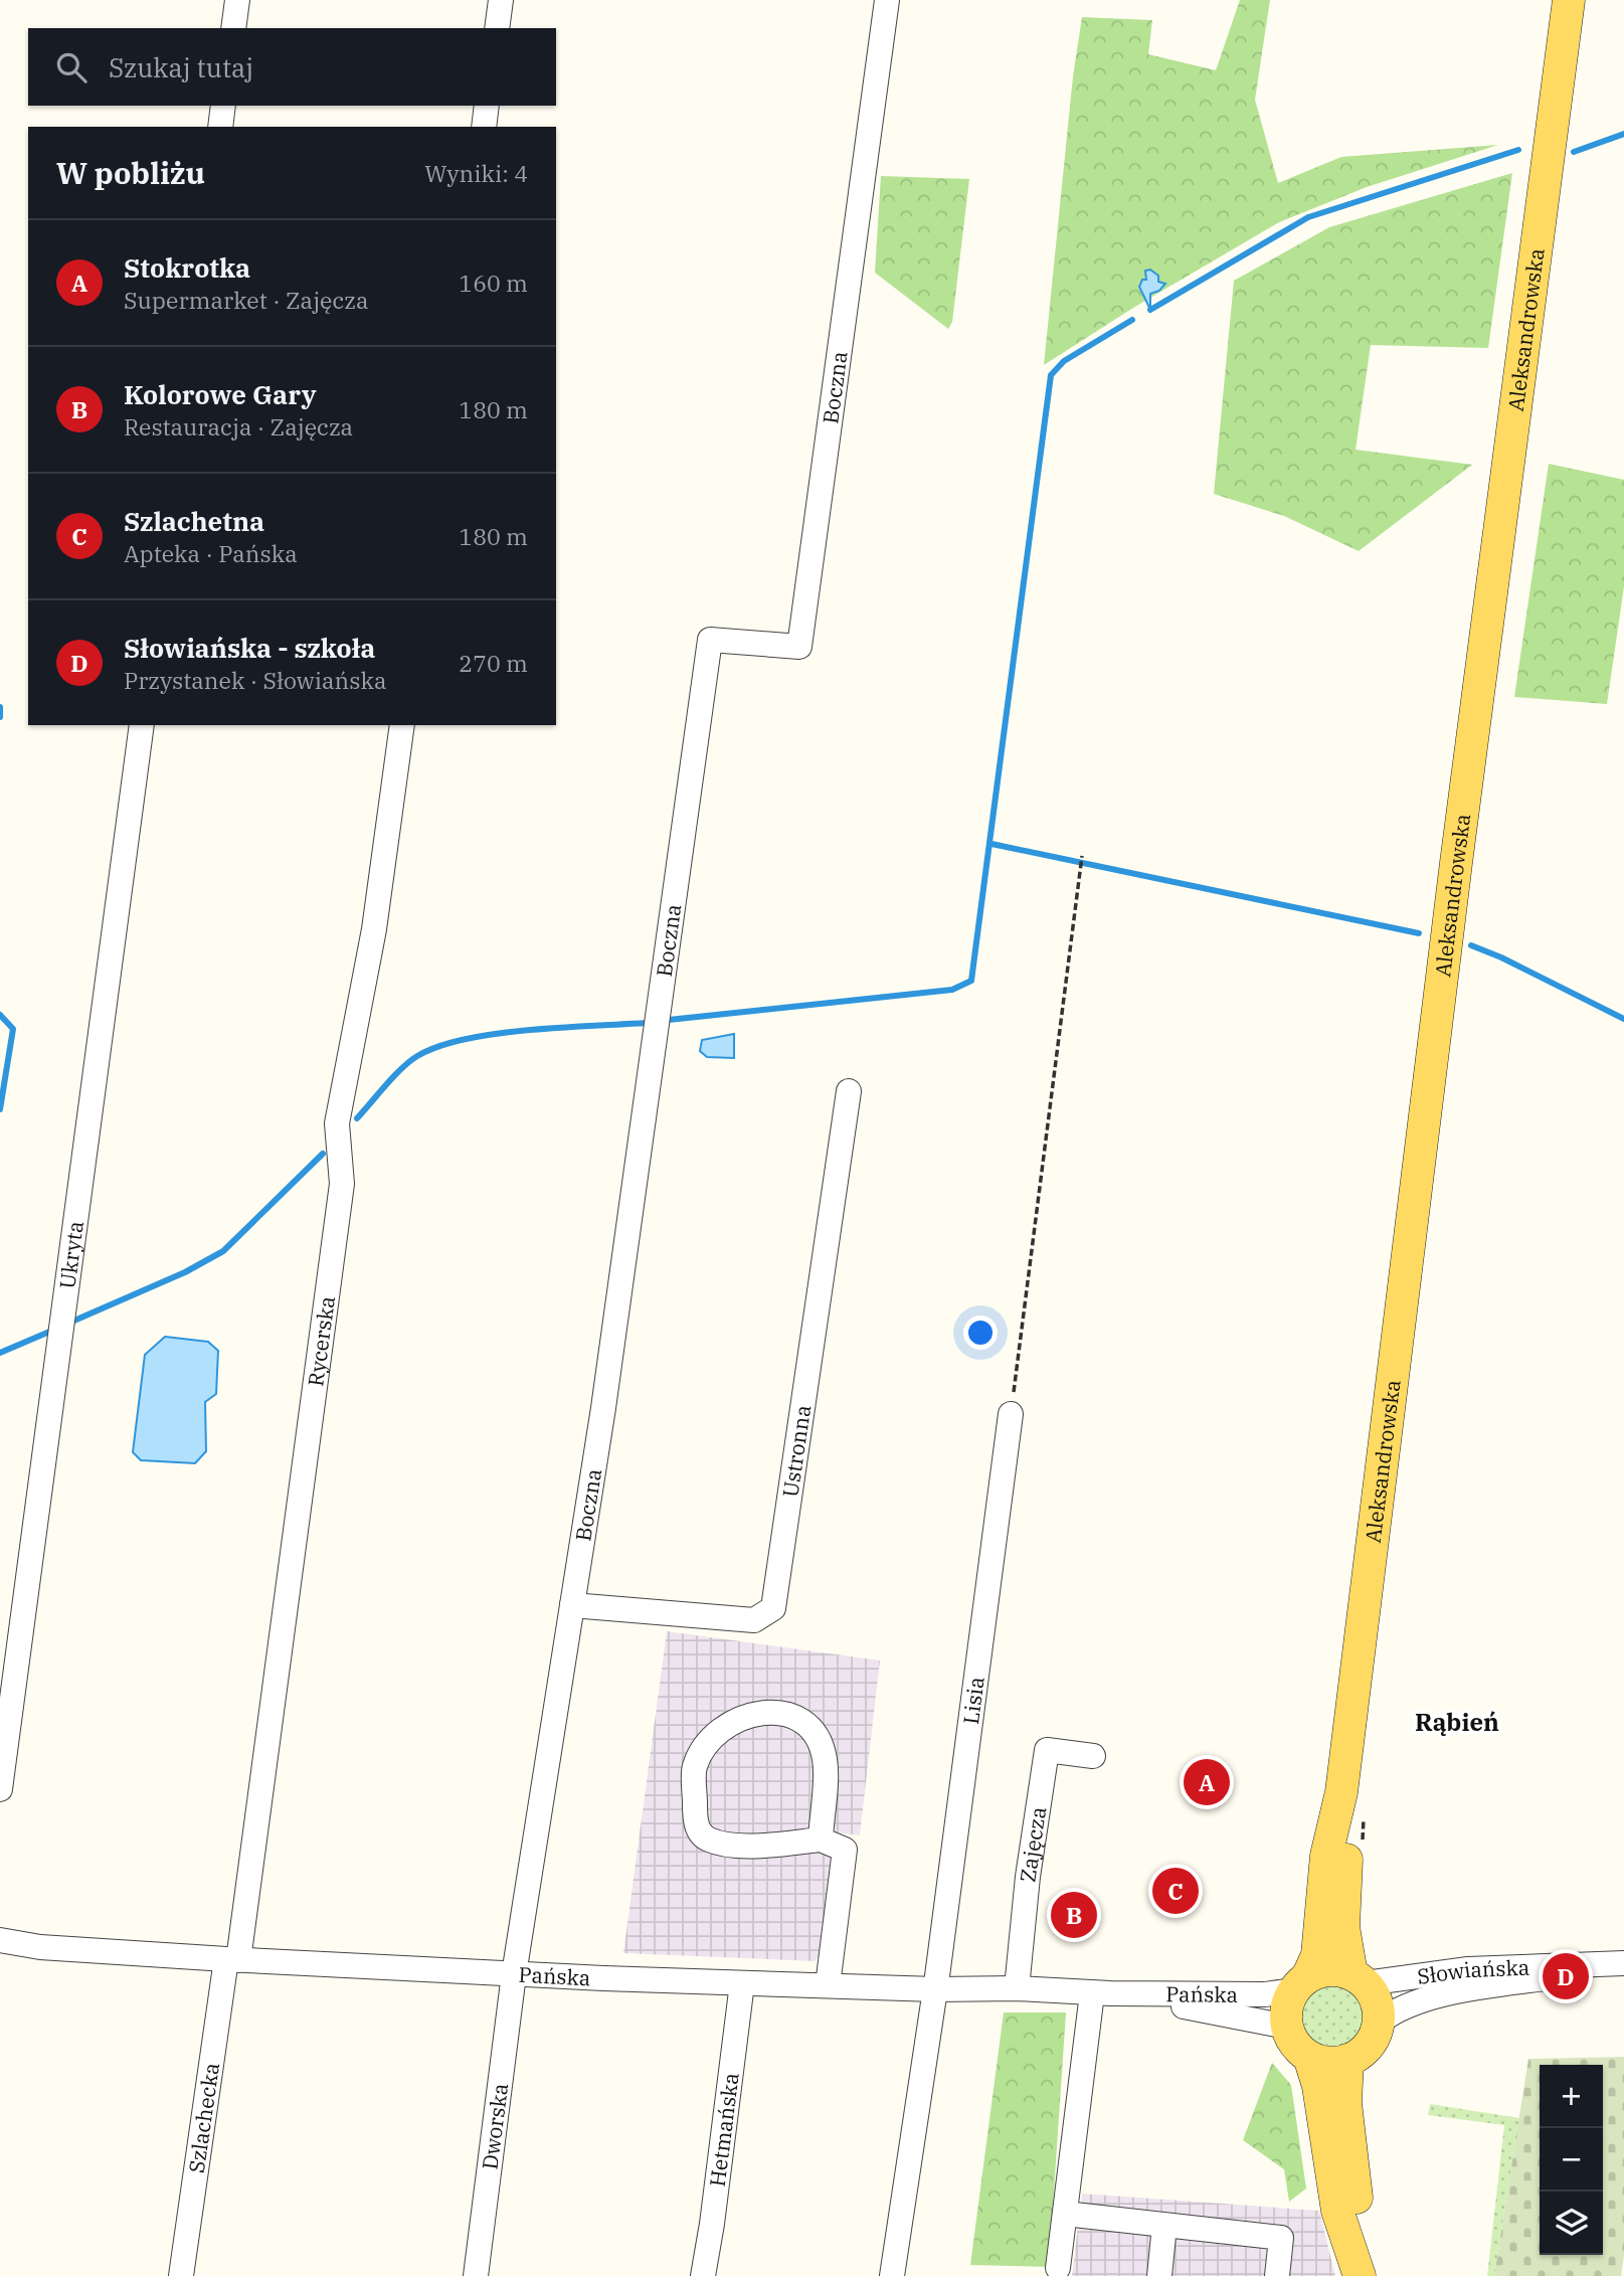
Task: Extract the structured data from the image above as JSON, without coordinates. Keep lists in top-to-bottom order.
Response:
{
  "streets": {
    "main road": ["Aleksandrowska"],
    "street": [
      "Boczna",
      "Ukryta",
      "Rycerska",
      "Ustronna",
      "Lisia",
      "Zajęcza",
      "Słowiańska",
      "Pańska",
      "Szlachecka",
      "Dworska",
      "Hetmańska"
    ]
  },
  "crossings": [
    ["Aleksandrowska", "Słowiańska"],
    ["Aleksandrowska", "Pańska"],
    ["Boczna", "Ustronna"],
    ["Boczna", "Pańska"],
    ["Boczna", "Dworska"],
    ["Rycerska", "Pańska"],
    ["Rycerska", "Szlachecka"],
    ["Lisia", "Pańska"],
    ["Zajęcza", "Pańska"],
    ["Słowiańska", "Pańska"],
    ["Pańska", "Szlachecka"],
    ["Pańska", "Dworska"],
    ["Pańska", "Hetmańska"]
  ],
  "districts": ["Rąbień"],
  "page": {
    "search": "Szukaj tutaj",
    "heading": ["W pobliżu", "Wyniki: 4"],
    "list": [
      {
        "mark": "A",
        "name": "Stokrotka",
        "note": "Supermarket · Zajęcza",
        "value": "160 m"
      },
      {
        "mark": "B",
        "name": "Kolorowe Gary",
        "note": "Restauracja · Zajęcza",
        "value": "180 m"
      },
      {
        "mark": "C",
        "name": "Szlachetna",
        "note": "Apteka · Pańska",
        "value": "180 m"
      },
      {
        "mark": "D",
        "name": "Słowiańska - szkoła",
        "note": "Przystanek · Słowiańska",
        "value": "270 m"
      }
    ],
    "pins": [
      "A",
      "C",
      "B",
      "D"
    ],
    "map_buttons": ["+", "−"]
  }
}
